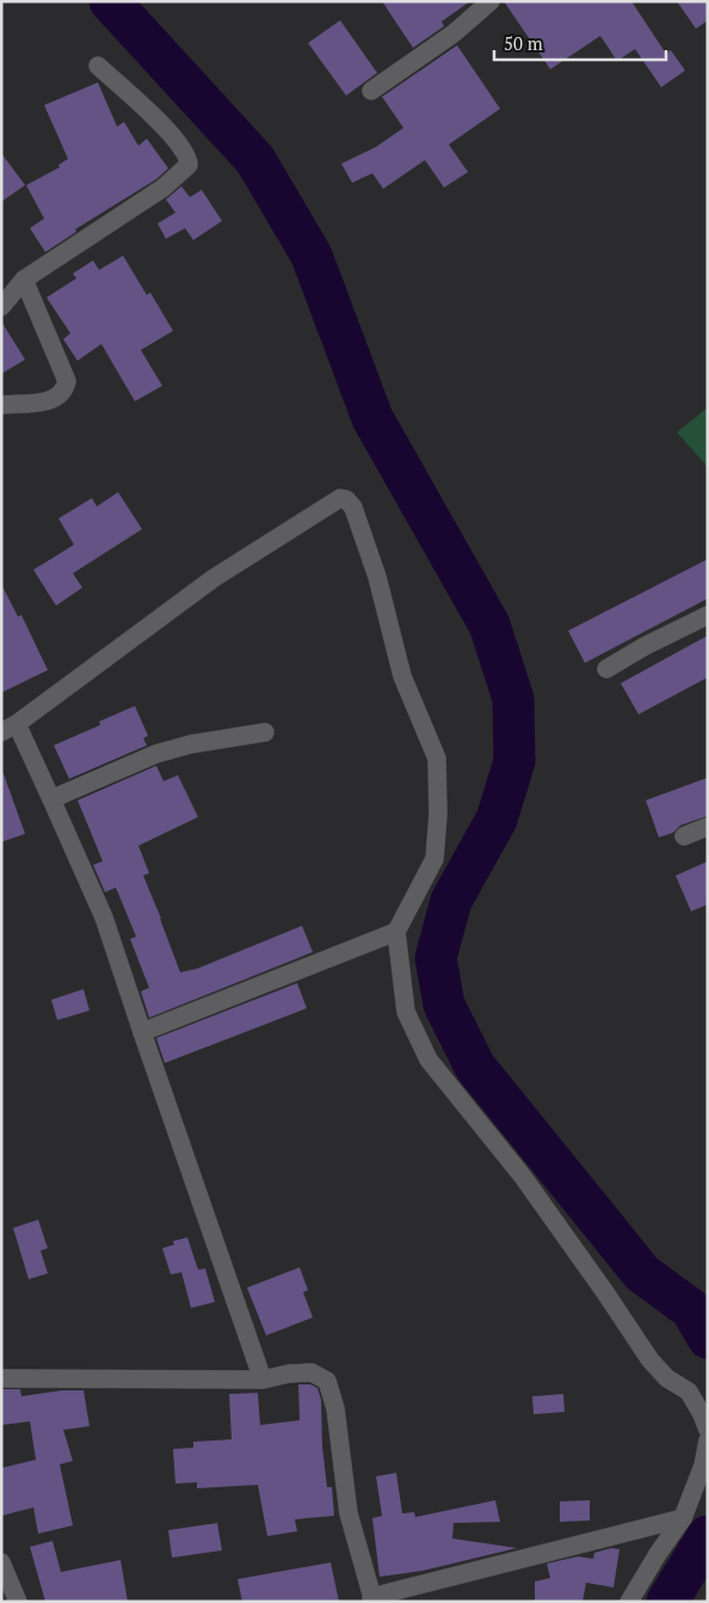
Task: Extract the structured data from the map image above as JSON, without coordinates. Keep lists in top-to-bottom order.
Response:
{
  "scale_bar": "50 m"
}
